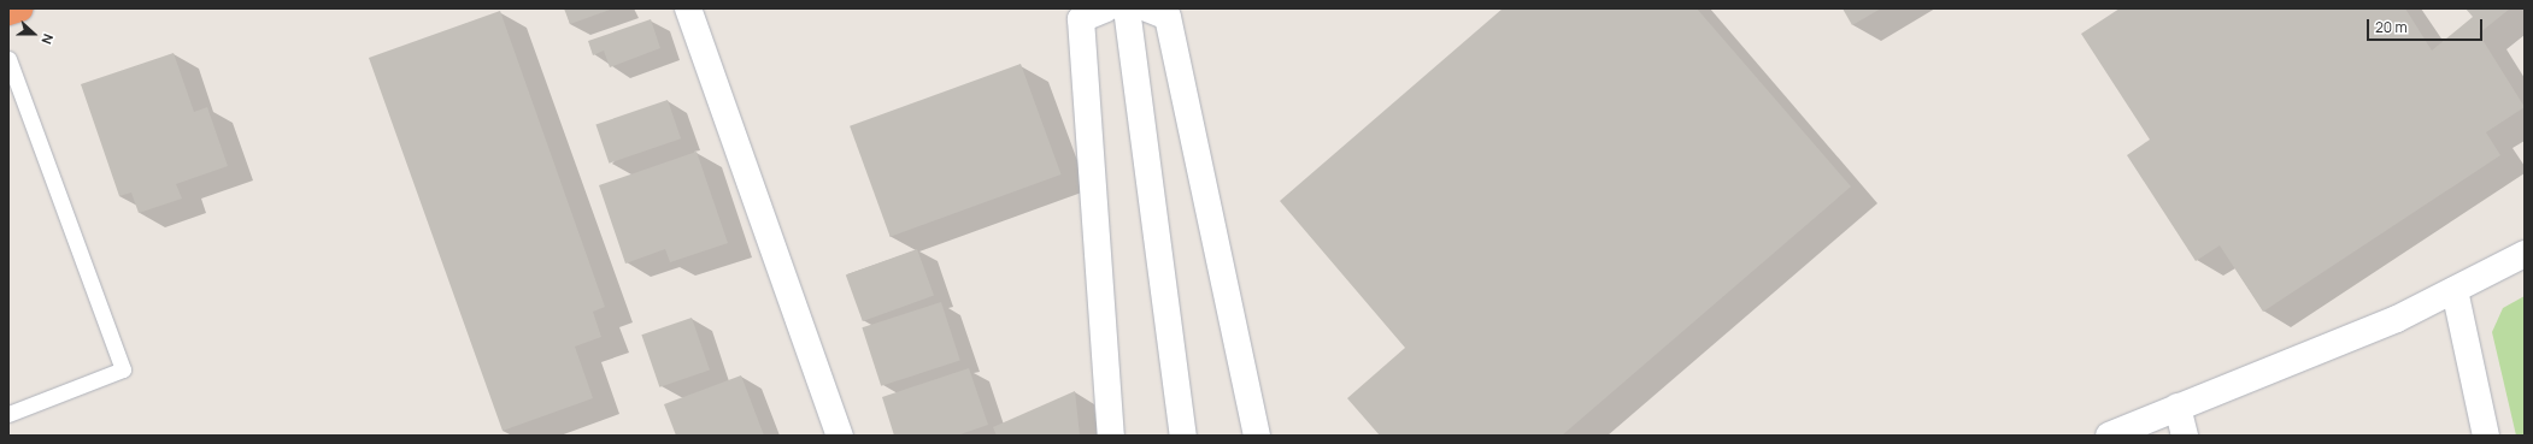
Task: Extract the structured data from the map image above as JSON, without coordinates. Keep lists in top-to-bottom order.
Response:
{
  "scale_bar": "20 m",
  "north": "right"
}
